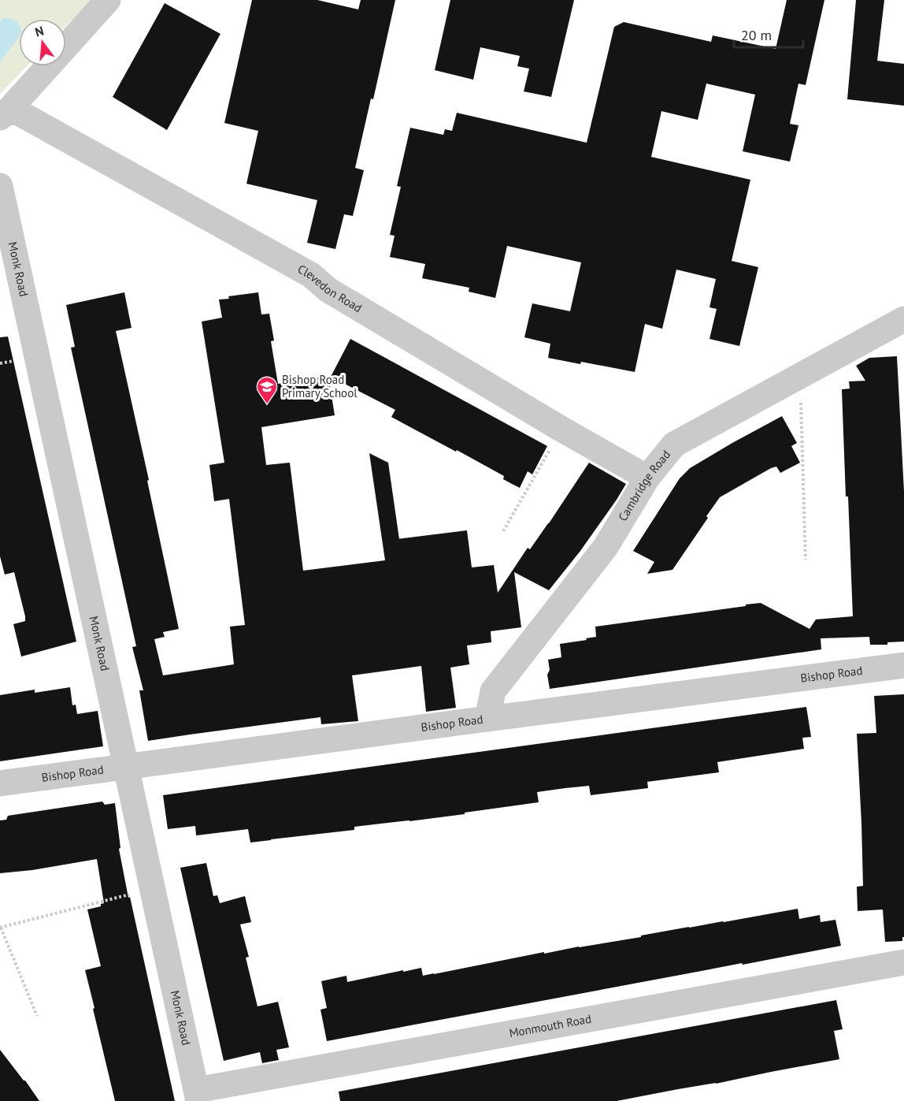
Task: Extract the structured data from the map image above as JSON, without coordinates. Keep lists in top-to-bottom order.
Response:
{
  "streets": {
    "street": [
      "Monk Road",
      "Clevedon Road",
      "Cambridge Road",
      "Bishop Road",
      "Monmouth Road"
    ]
  },
  "crossings": [
    ["Monk Road", "Bishop Road"],
    ["Monk Road", "Monmouth Road"],
    ["Clevedon Road", "Cambridge Road"],
    ["Cambridge Road", "Bishop Road"]
  ],
  "places": {
    "school or university": ["Bishop Road Primary School"]
  },
  "scale_bar": "20 m",
  "north": "top"
}
